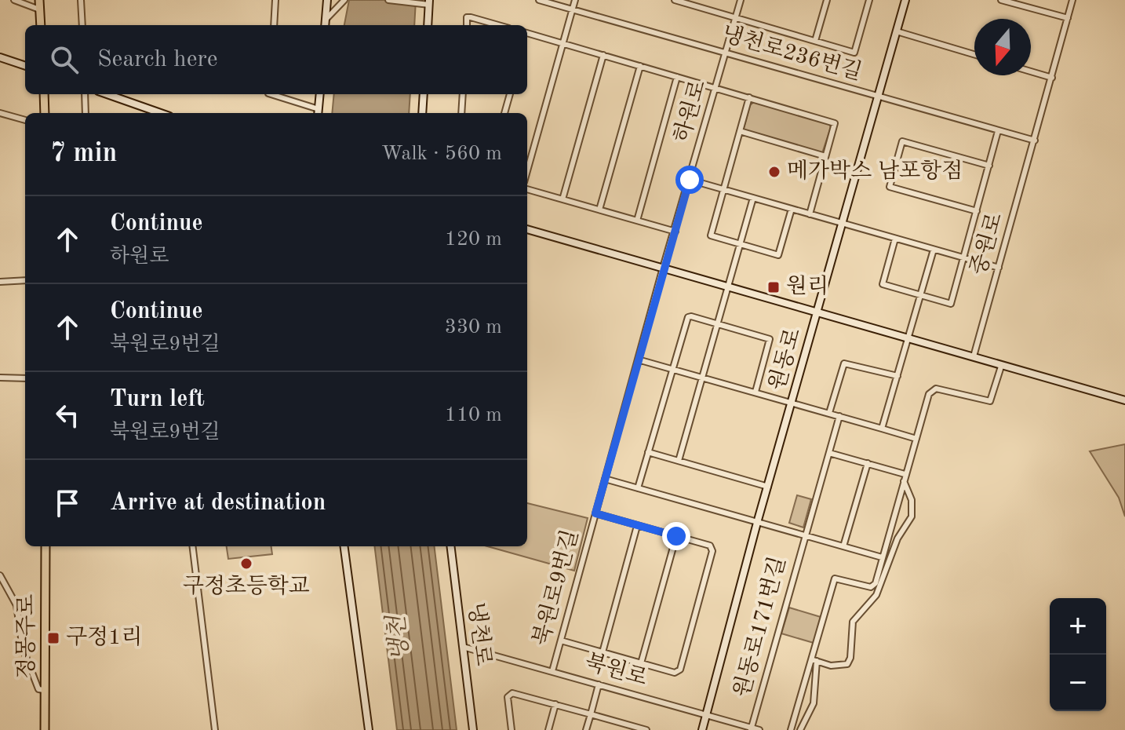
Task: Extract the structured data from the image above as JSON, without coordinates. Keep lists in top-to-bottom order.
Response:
{
  "streets": {
    "main road": ["정몽주로"],
    "street": [
      "냉천로236번길",
      "하원로",
      "중원로",
      "원동로",
      "북원로9번길",
      "원동로171번길",
      "냉천로",
      "북원로"
    ]
  },
  "crossings": [
    ["냉천로236번길", "하원로"],
    ["냉천로236번길", "중원로"],
    ["냉천로236번길", "원동로"],
    ["하원로", "북원로9번길"],
    ["원동로", "원동로171번길"],
    ["원동로", "북원로"],
    ["북원로9번길", "원동로171번길"],
    ["북원로9번길", "북원로"],
    ["원동로171번길", "북원로"],
    ["냉천로", "북원로"]
  ],
  "water": ["냉천"],
  "places": {
    "other": ["메가박스 남포항점", "구정초등학교"],
    "transit": ["원리", "구정1리"]
  },
  "north": "bottom",
  "page": {
    "search": "Search here",
    "heading": ["7 min", "Walk · 560 m"],
    "list": [
      ["Continue", "하원로", "120 m"],
      ["Continue", "북원로9번길", "330 m"],
      ["Turn left", "북원로9번길", "110 m"],
      "Arrive at destination"
    ],
    "map_buttons": ["+", "−"]
  }
}
